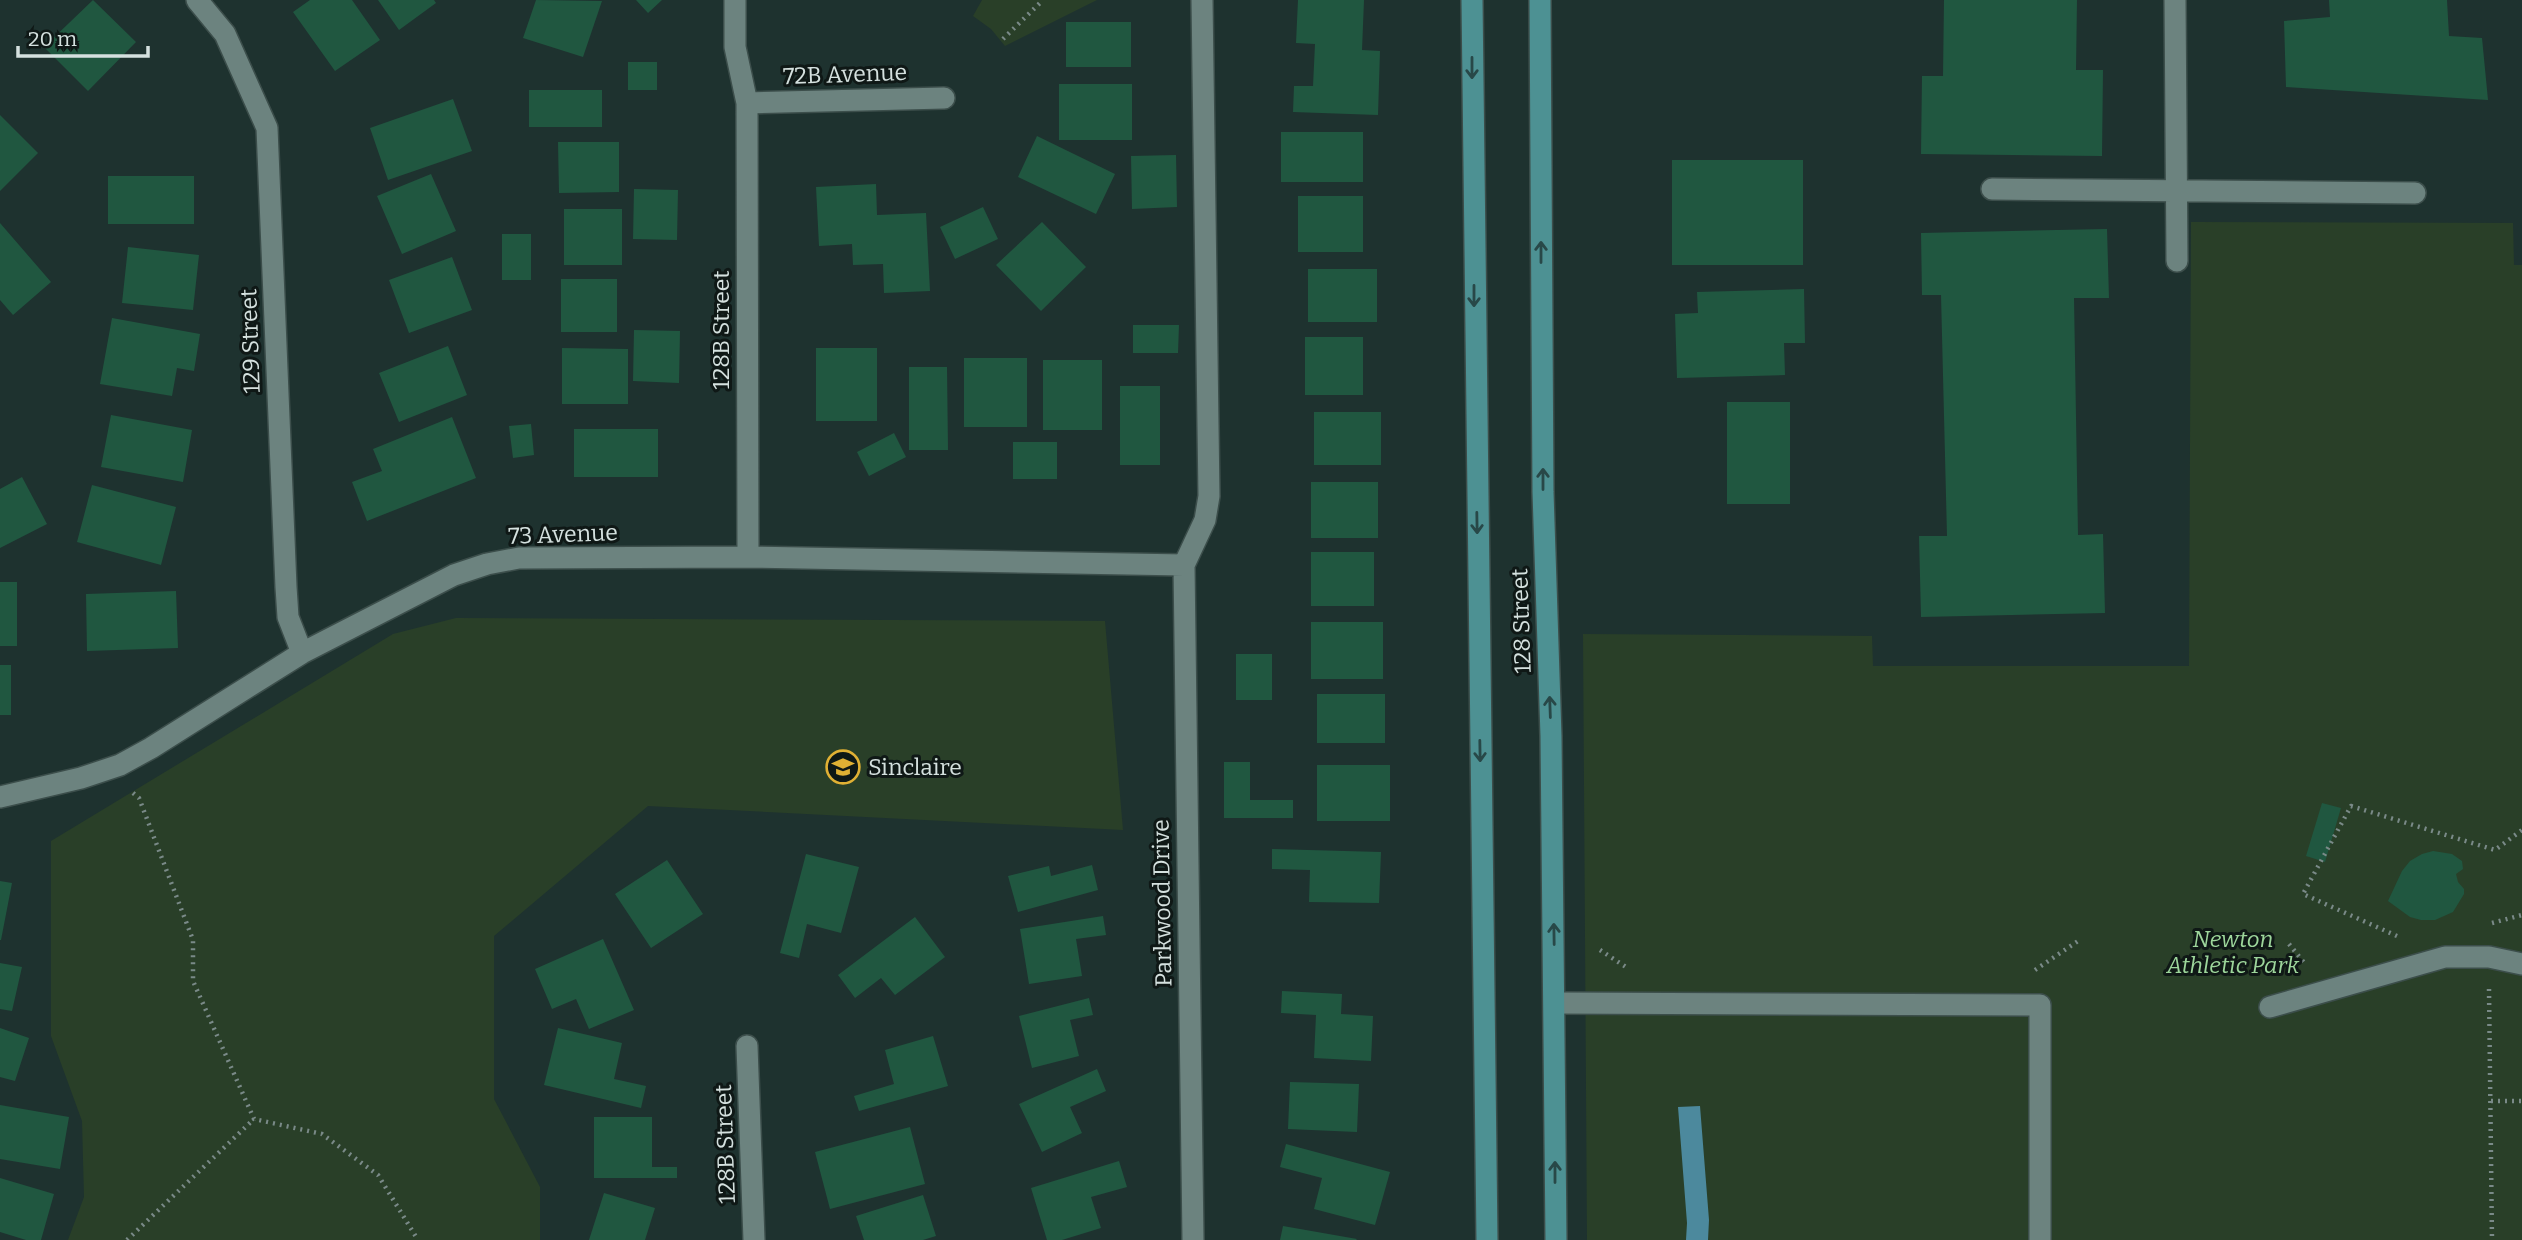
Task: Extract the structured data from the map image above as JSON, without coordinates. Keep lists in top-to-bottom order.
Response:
{
  "streets": {
    "main road": ["128 Street"],
    "street": [
      "72B Avenue",
      "128B Street",
      "129 Street",
      "73 Avenue",
      "Parkwood Drive"
    ]
  },
  "crossings": [
    ["72B Avenue", "128B Street"],
    ["128B Street", "73 Avenue"],
    ["129 Street", "73 Avenue"],
    ["73 Avenue", "Parkwood Drive"]
  ],
  "parks": ["Newton Athletic Park"],
  "places": {
    "school or university": ["Sinclaire"]
  },
  "scale_bar": "20 m"
}
